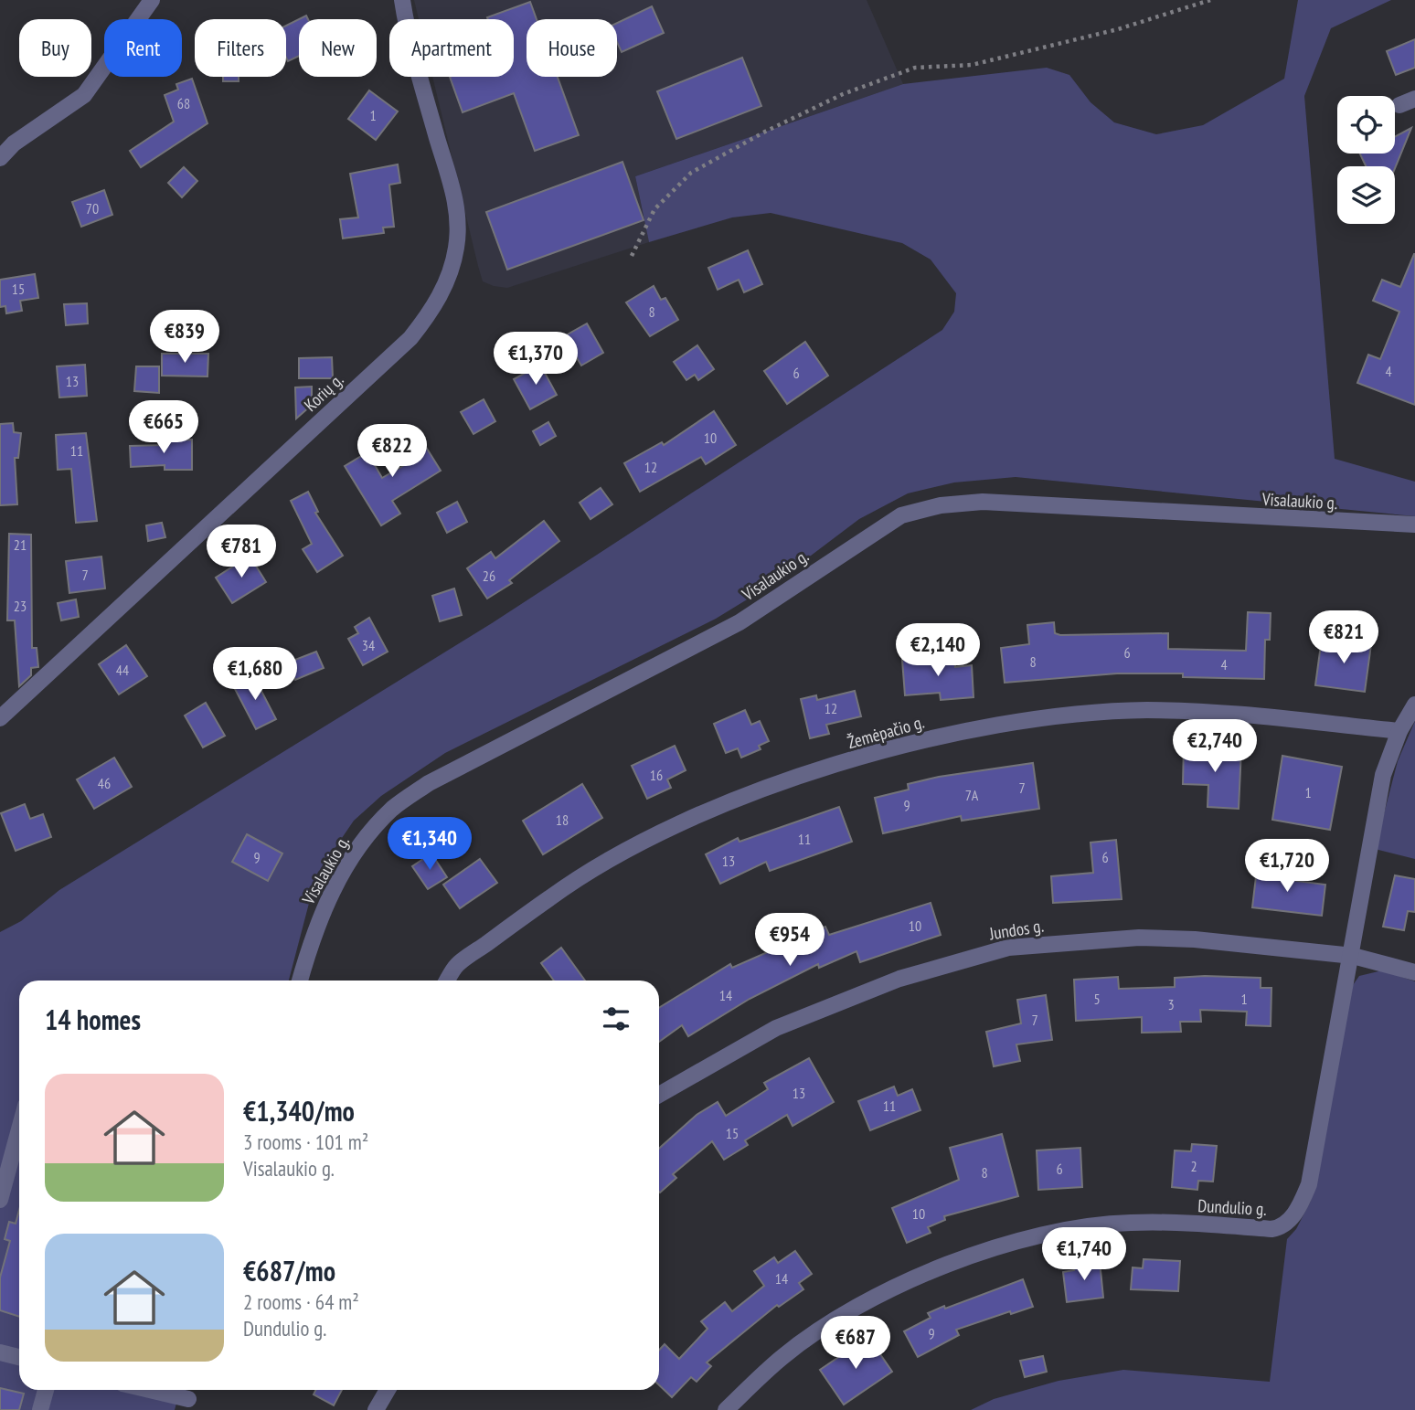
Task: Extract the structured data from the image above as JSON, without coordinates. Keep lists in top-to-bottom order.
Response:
{
  "streets": {
    "street": [
      "Korių g.",
      "Visalaukio g.",
      "Žemėpačio g.",
      "Jundos g.",
      "Dundulio g."
    ]
  },
  "crossings": [
    ["Žemėpačio g.", "Dundulio g."],
    ["Jundos g.", "Dundulio g."]
  ],
  "house_numbers": [
    "68",
    "1",
    "70",
    "15",
    "8",
    "4",
    "6",
    "13",
    "10",
    "11",
    "12",
    "21",
    "7",
    "26",
    "23",
    "34",
    "6",
    "8",
    "4",
    "44",
    "12",
    "16",
    "46",
    "7",
    "1",
    "7A",
    "9",
    "18",
    "11",
    "9",
    "6",
    "13",
    "10",
    "14",
    "5",
    "1",
    "3",
    "7",
    "13",
    "11",
    "15",
    "2",
    "6",
    "8",
    "10",
    "14",
    "9"
  ],
  "page": {
    "chip": [
      "Buy",
      "Rent",
      "Filters",
      "New",
      "Apartment",
      "House"
    ],
    "price": [
      "€839",
      "€1,370",
      "€665",
      "€822",
      "€781",
      "€821",
      "€2,140",
      "€1,680",
      "€2,740",
      "€1,340",
      "€1,720",
      "€954",
      "€1,740",
      "€687"
    ],
    "heading": "14 homes",
    "list": [
      {
        "name": "€1,340/mo",
        "note": "3 rooms · 101 m² · Visalaukio g."
      },
      {
        "name": "€687/mo",
        "note": "2 rooms · 64 m² · Dundulio g."
      }
    ]
  }
}
